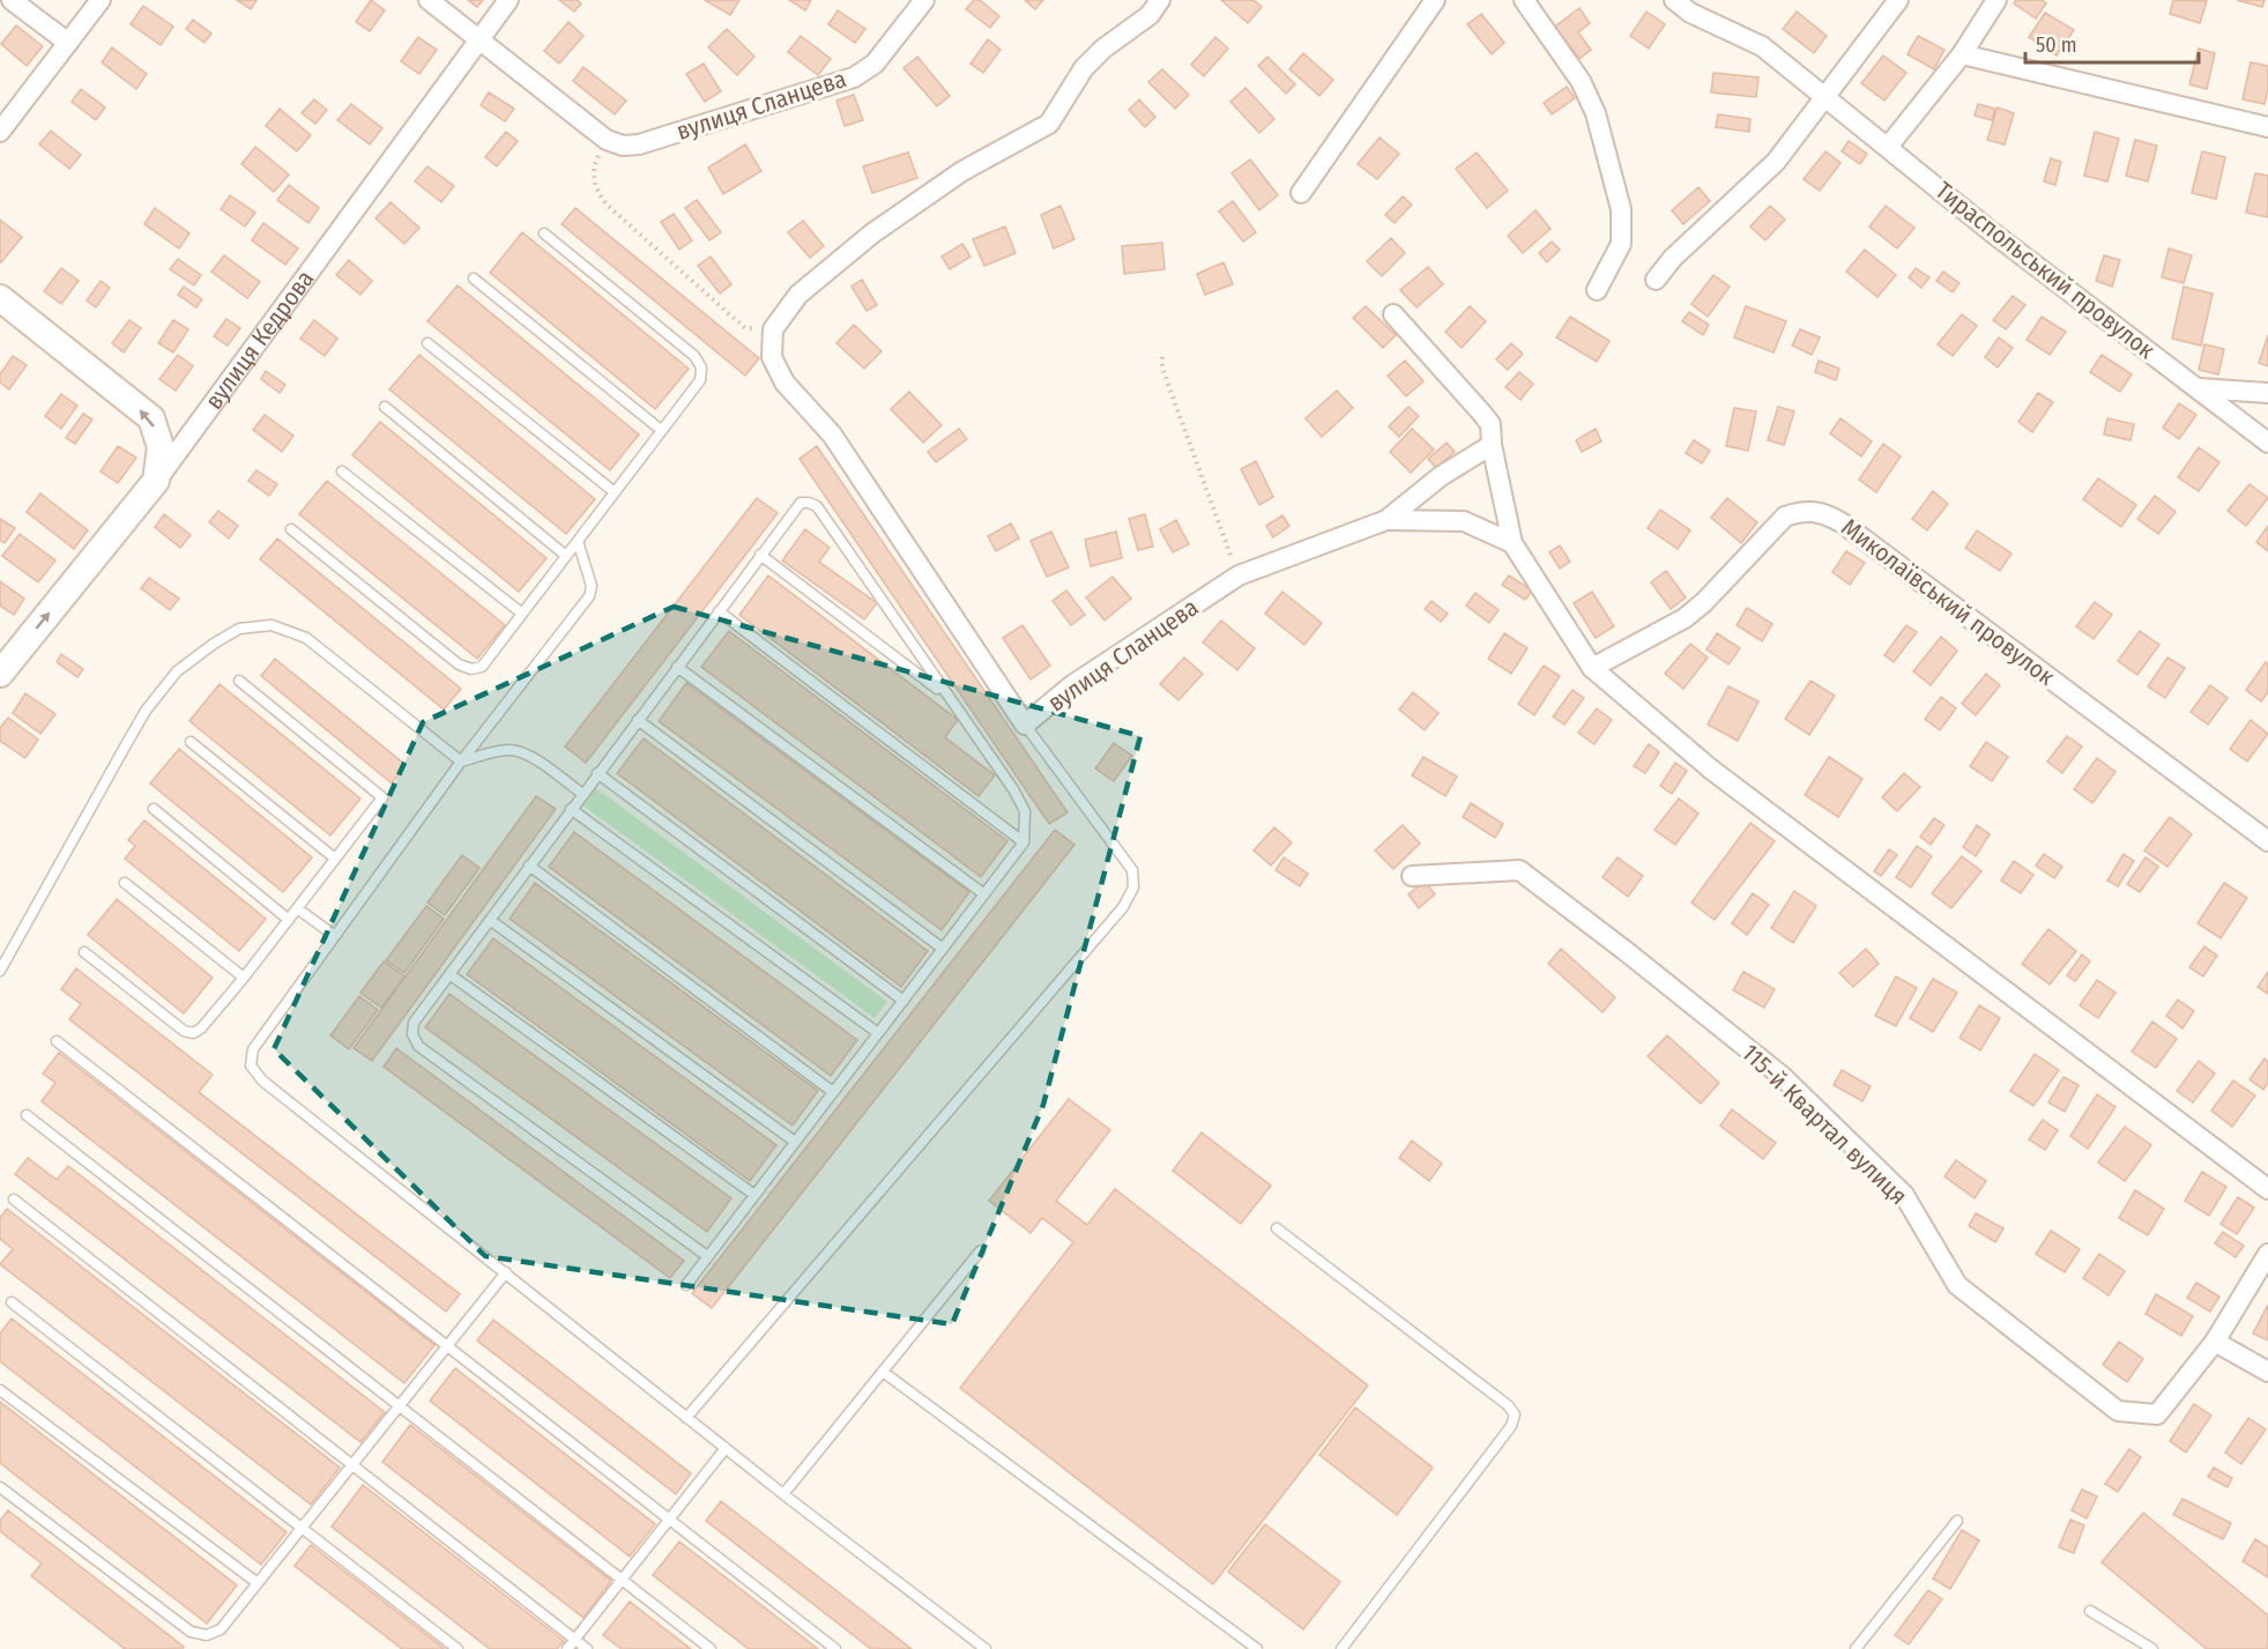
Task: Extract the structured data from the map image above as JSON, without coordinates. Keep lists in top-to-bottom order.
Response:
{
  "streets": {
    "street": [
      "вулиця Сланцева",
      "Тираспольський провулок",
      "вулиця Кедрова",
      "Миколаївський провулок",
      "115-й Квартал вулиця"
    ]
  },
  "crossings": [
    ["вулиця Сланцева", "вулиця Кедрова"]
  ],
  "scale_bar": "50 m"
}
